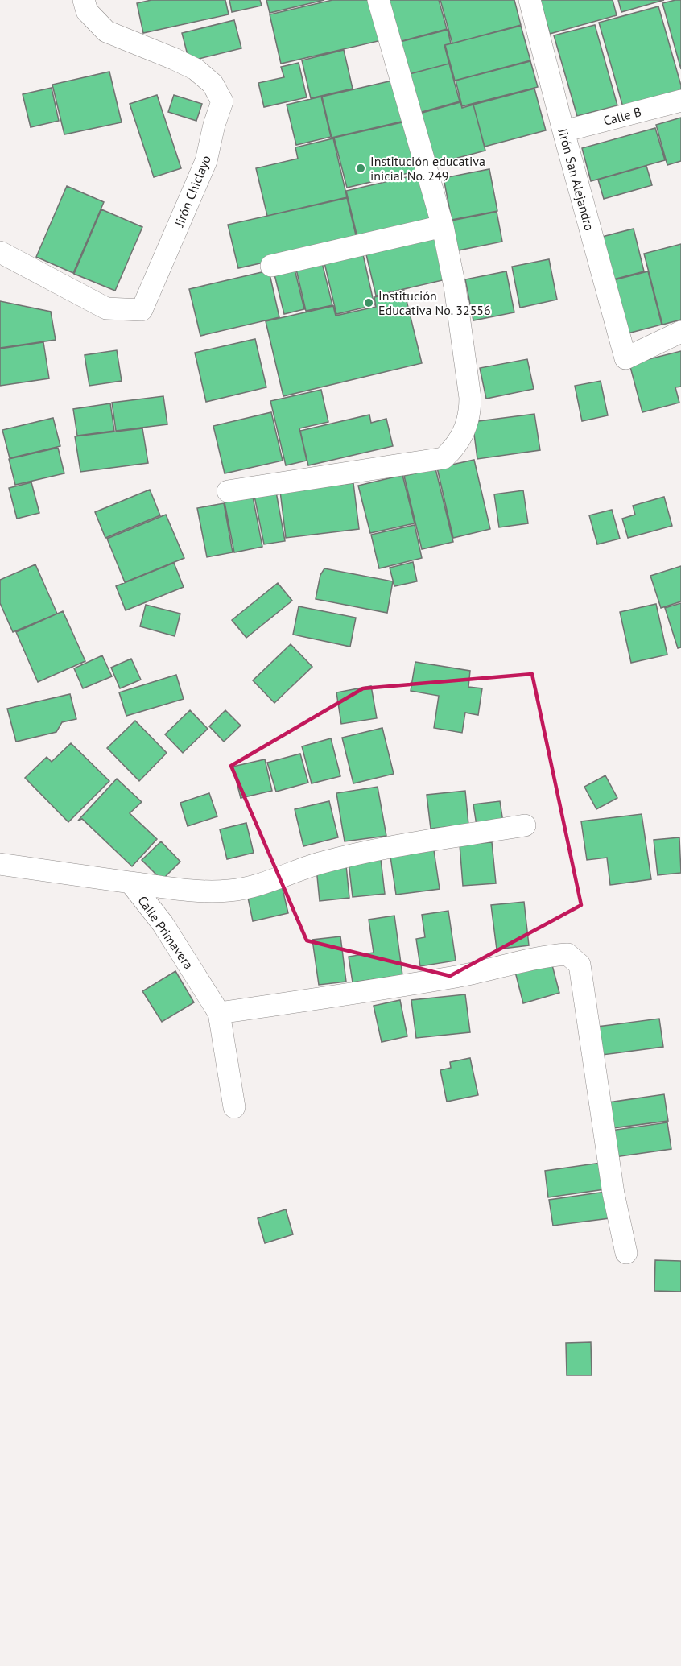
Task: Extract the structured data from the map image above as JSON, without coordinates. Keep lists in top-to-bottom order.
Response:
{
  "streets": {
    "street": [
      "Calle B",
      "Jirón San Alejandro",
      "Jirón Chiclayo",
      "Calle Primavera"
    ]
  },
  "crossings": [
    ["Calle B", "Jirón San Alejandro"]
  ],
  "places": ["Institución educativa inicial No. 249", "Institución Educativa No. 32556"]
}
